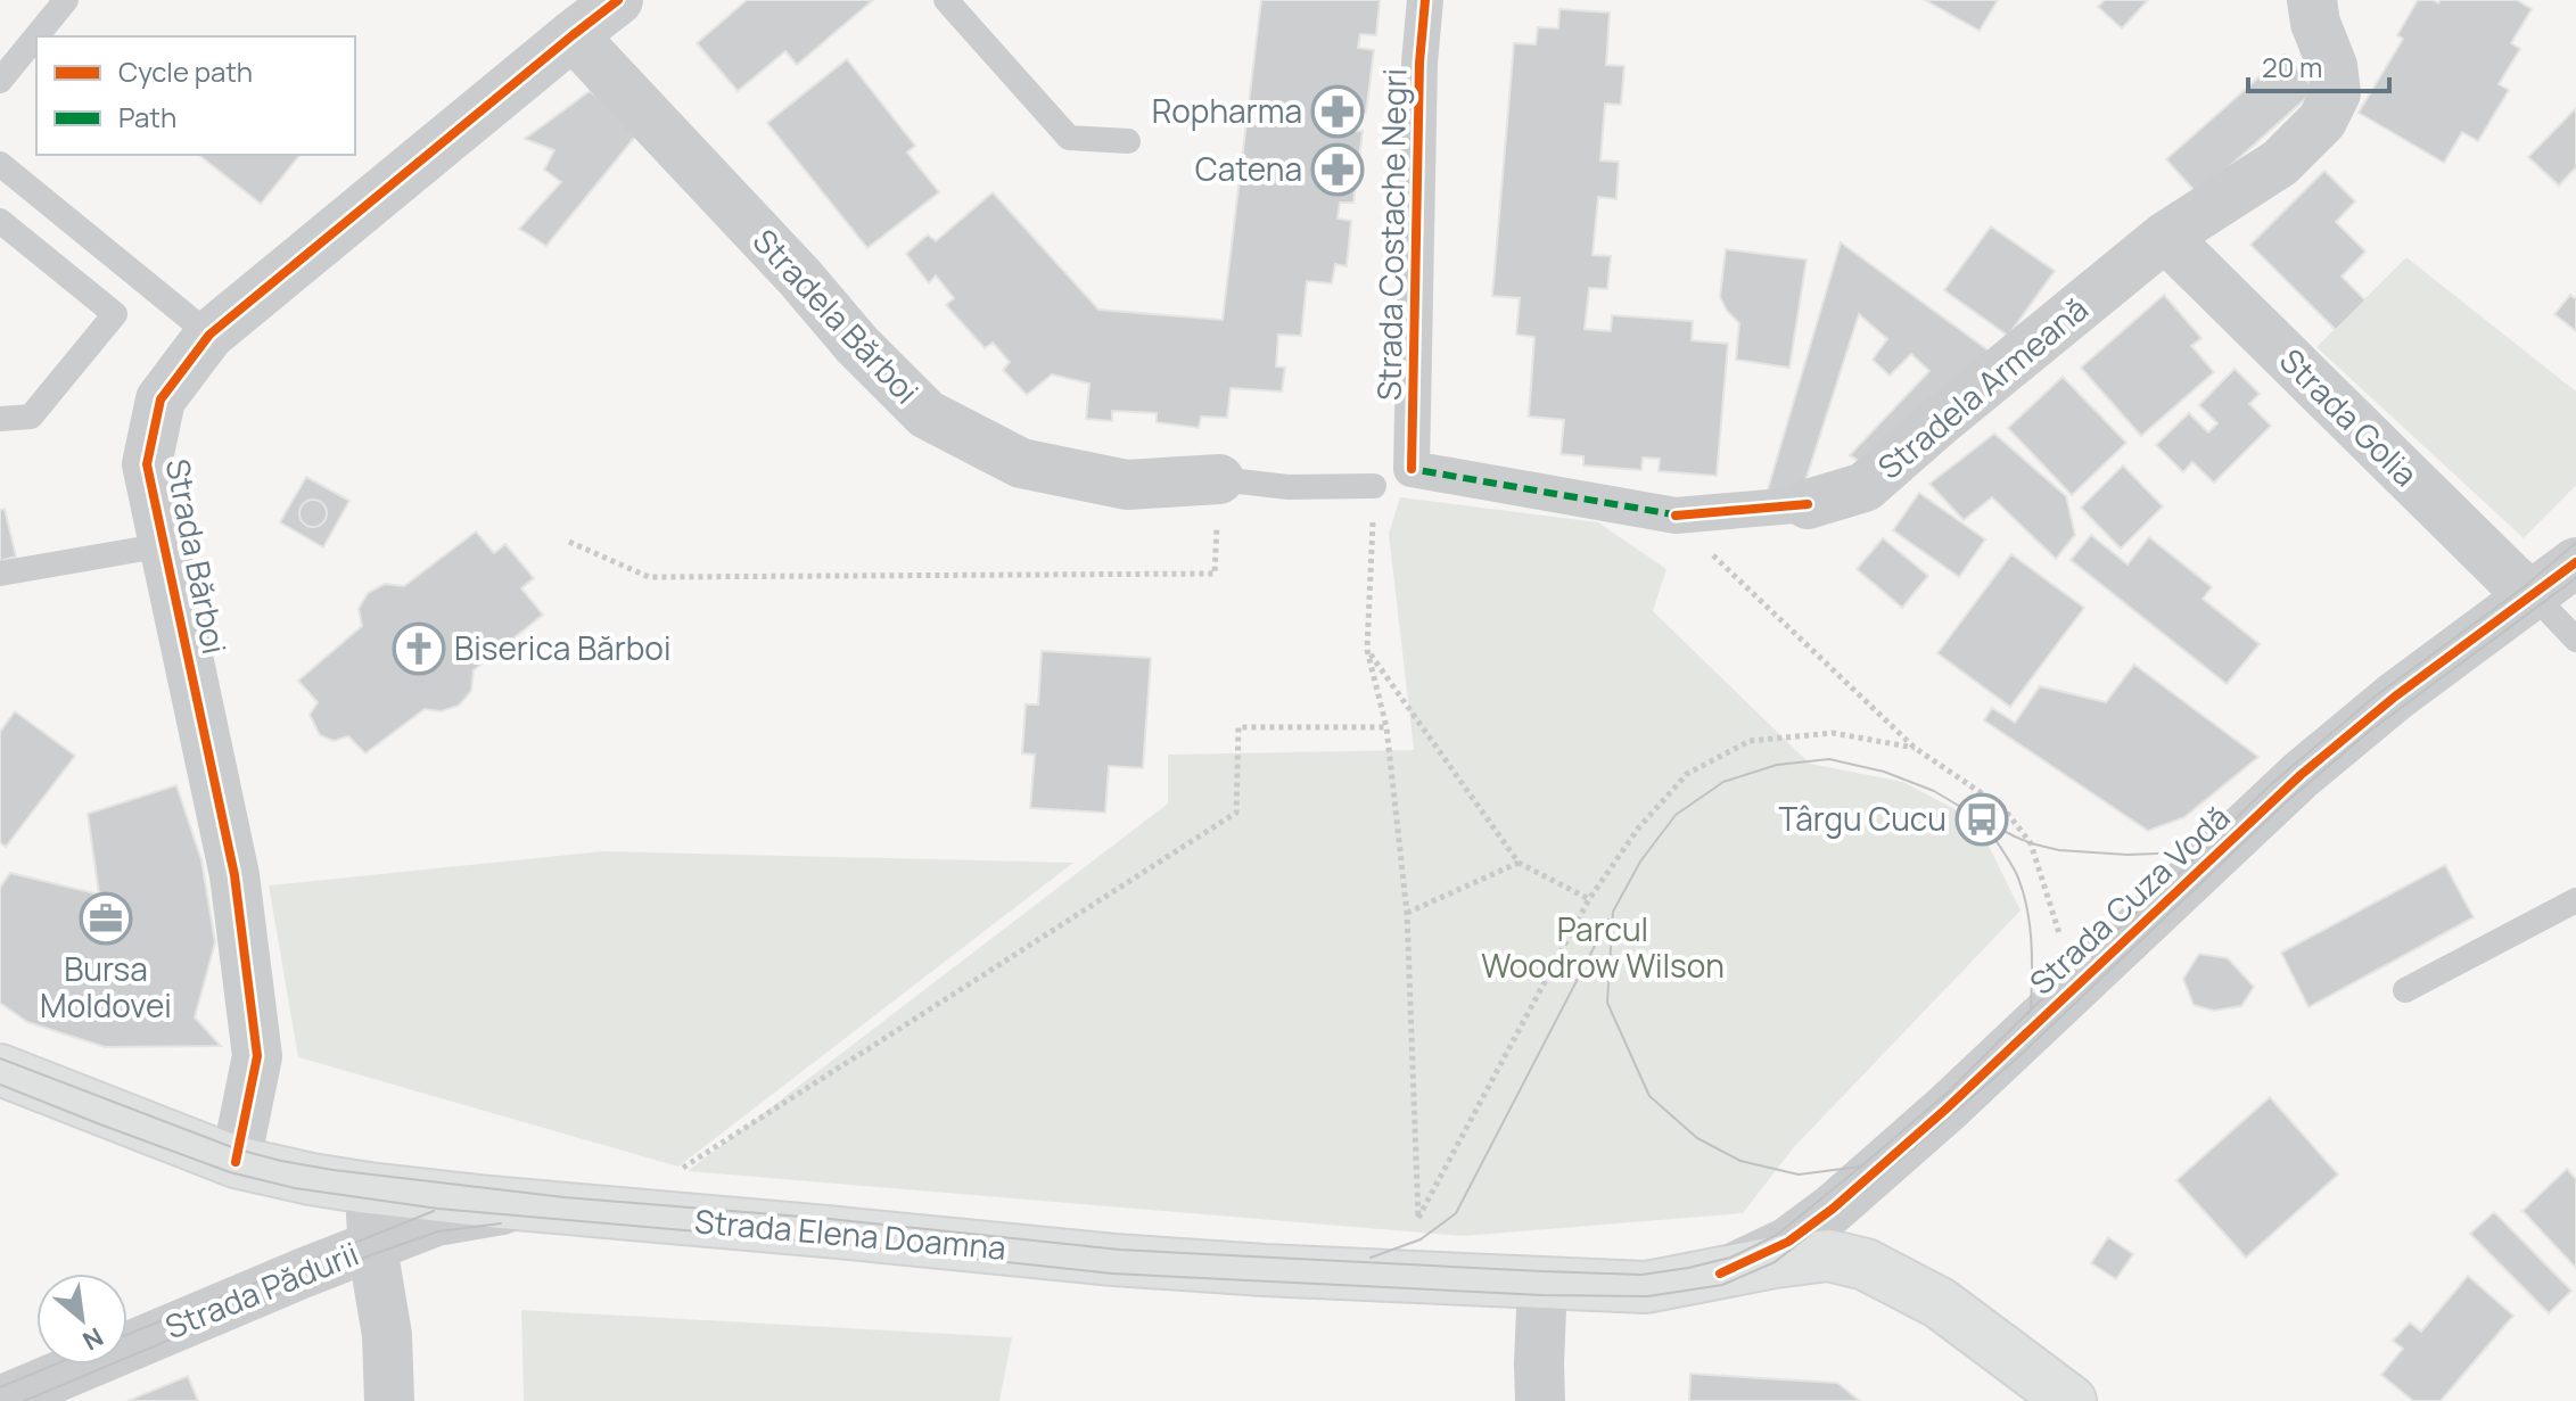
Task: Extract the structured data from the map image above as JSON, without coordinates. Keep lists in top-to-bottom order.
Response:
{
  "streets": {
    "main road": ["Strada Elena Doamna"],
    "street": [
      "Strada Costache Negri",
      "Stradela Bărboi",
      "Stradela Armeană",
      "Strada Golia",
      "Strada Bărboi",
      "Strada Cuza Vodă",
      "Strada Pădurii"
    ]
  },
  "crossings": [
    ["Strada Costache Negri", "Stradela Armeană"],
    ["Stradela Bărboi", "Strada Bărboi"],
    ["Stradela Armeană", "Strada Golia"],
    ["Strada Golia", "Strada Cuza Vodă"],
    ["Strada Bărboi", "Strada Elena Doamna"],
    ["Strada Cuza Vodă", "Strada Elena Doamna"],
    ["Strada Elena Doamna", "Strada Pădurii"]
  ],
  "parks": ["Parcul Woodrow Wilson"],
  "places": {
    "pharmacy": ["Ropharma", "Catena"],
    "church": ["Biserica Bărboi"],
    "bus stop": ["Târgu Cucu"],
    "office": ["Bursa Moldovei"]
  },
  "legend": ["Cycle path", "Path"],
  "scale_bar": "20 m",
  "north": "bottom right"
}
